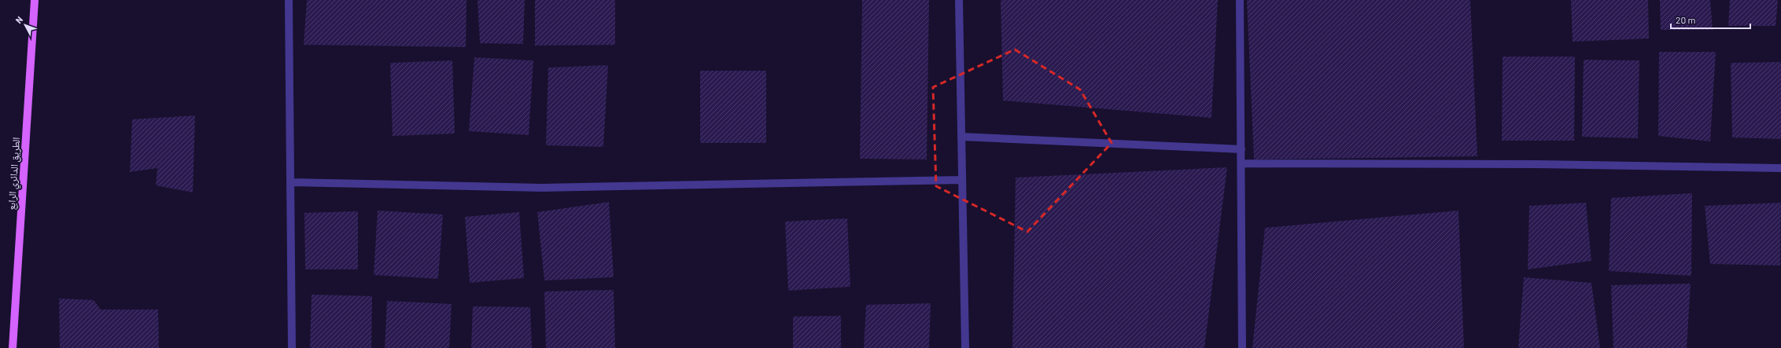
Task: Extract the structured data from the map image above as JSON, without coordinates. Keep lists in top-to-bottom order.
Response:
{
  "streets": {
    "main road": ["الطريق الدائري الرابع"]
  },
  "scale_bar": "20 m",
  "north": "top left"
}
